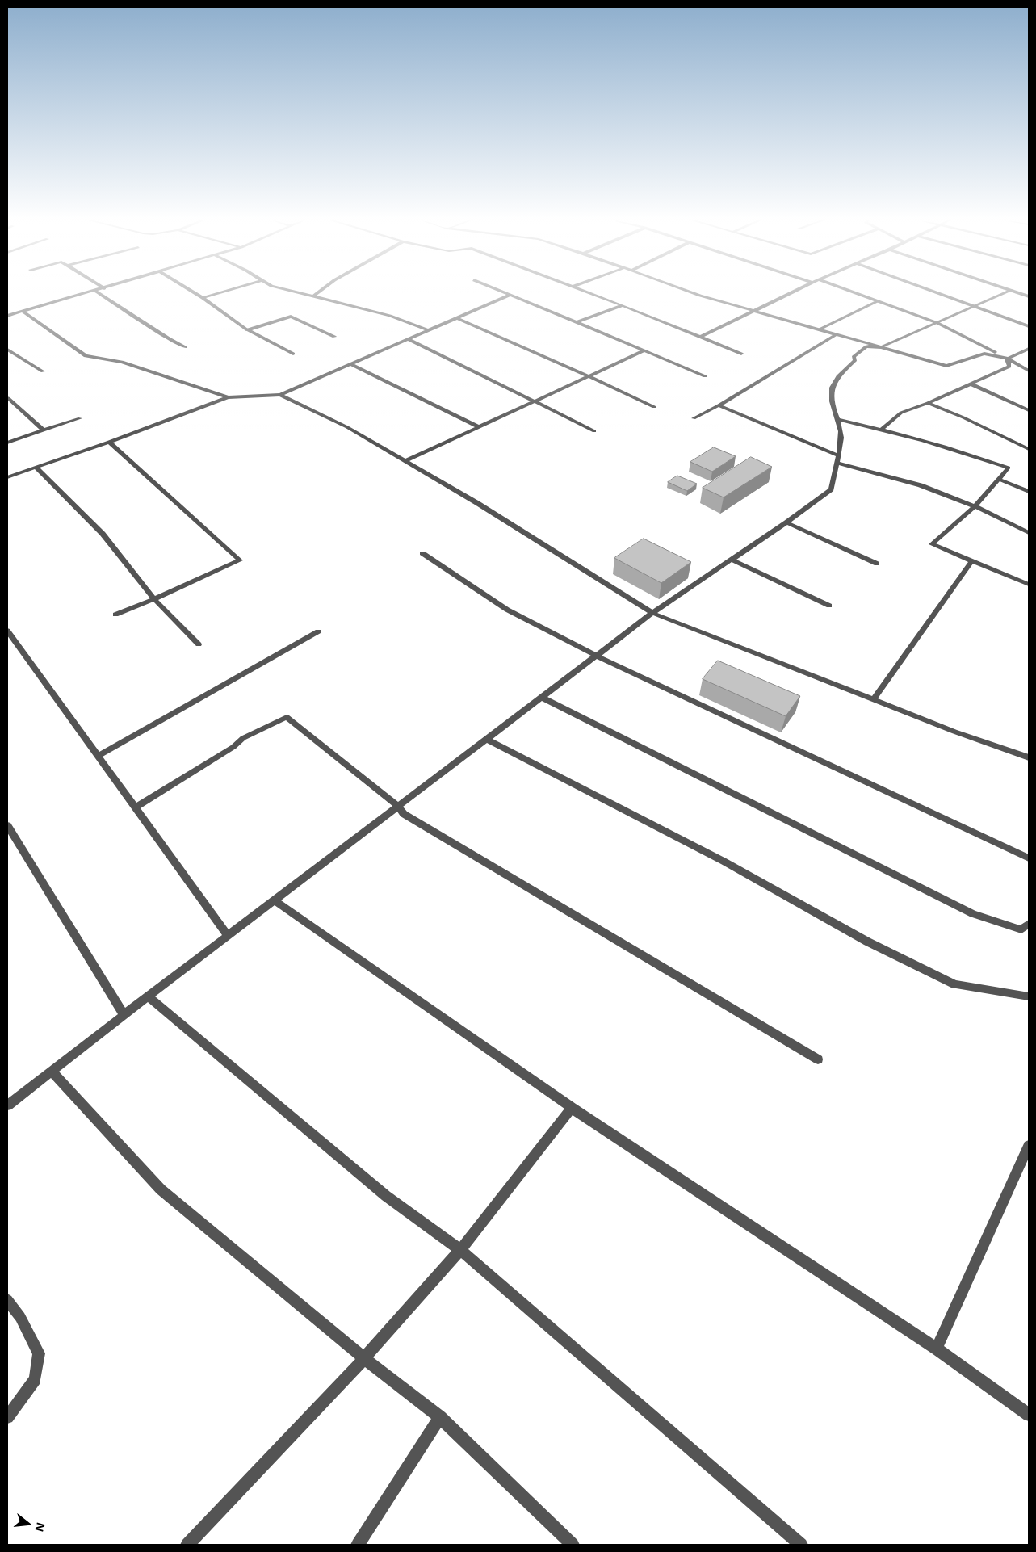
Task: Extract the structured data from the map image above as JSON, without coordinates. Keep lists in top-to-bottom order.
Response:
{
  "north": "right"
}
